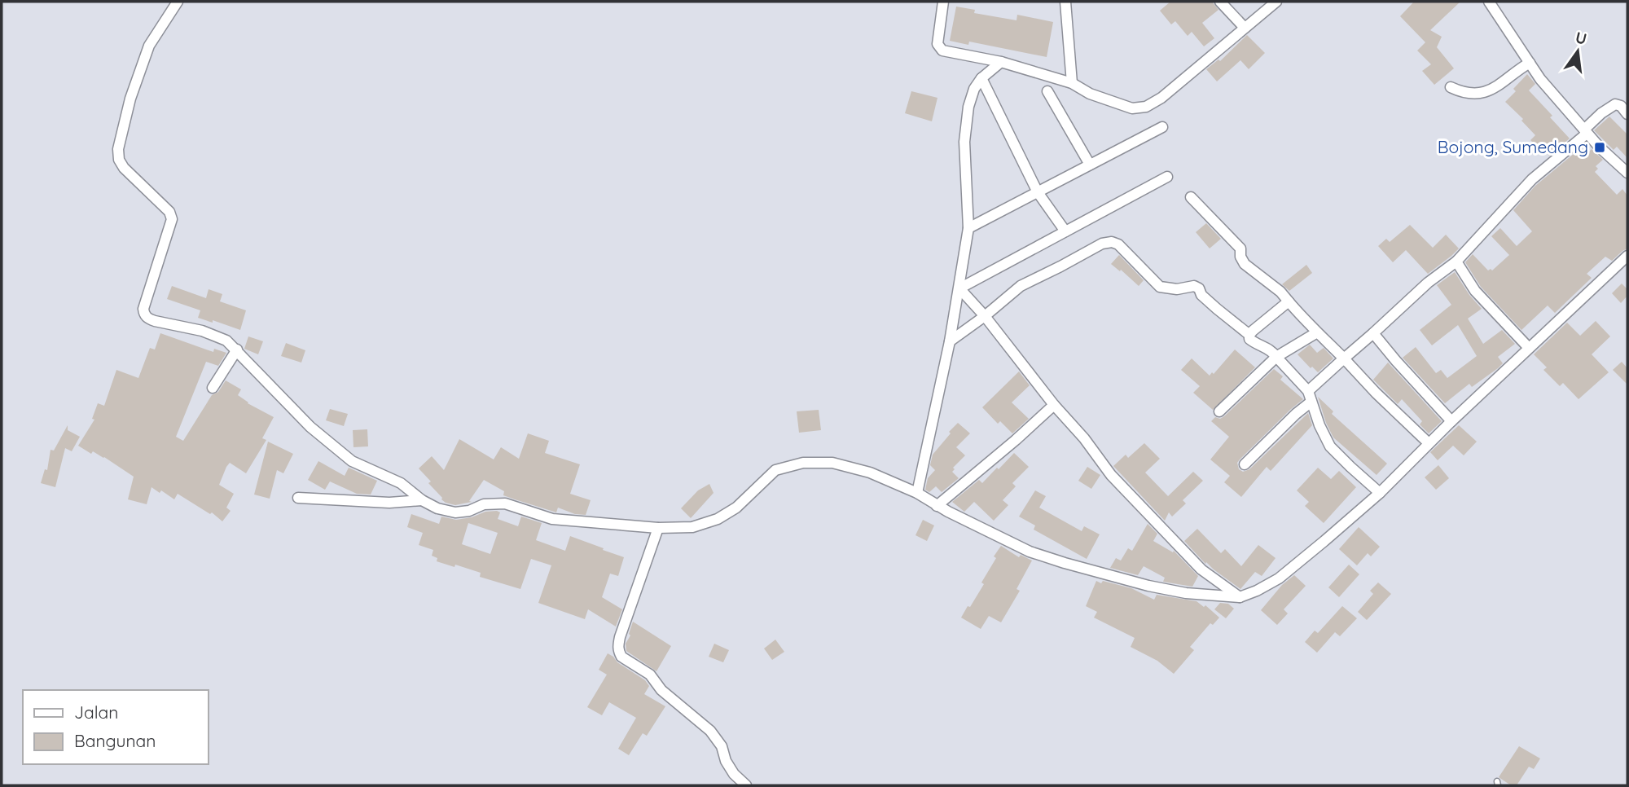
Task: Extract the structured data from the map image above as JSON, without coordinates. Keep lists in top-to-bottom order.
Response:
{
  "places": {
    "transit": ["Bojong, Sumedang"]
  },
  "legend": ["Jalan", "Bangunan"],
  "north": "top"
}
